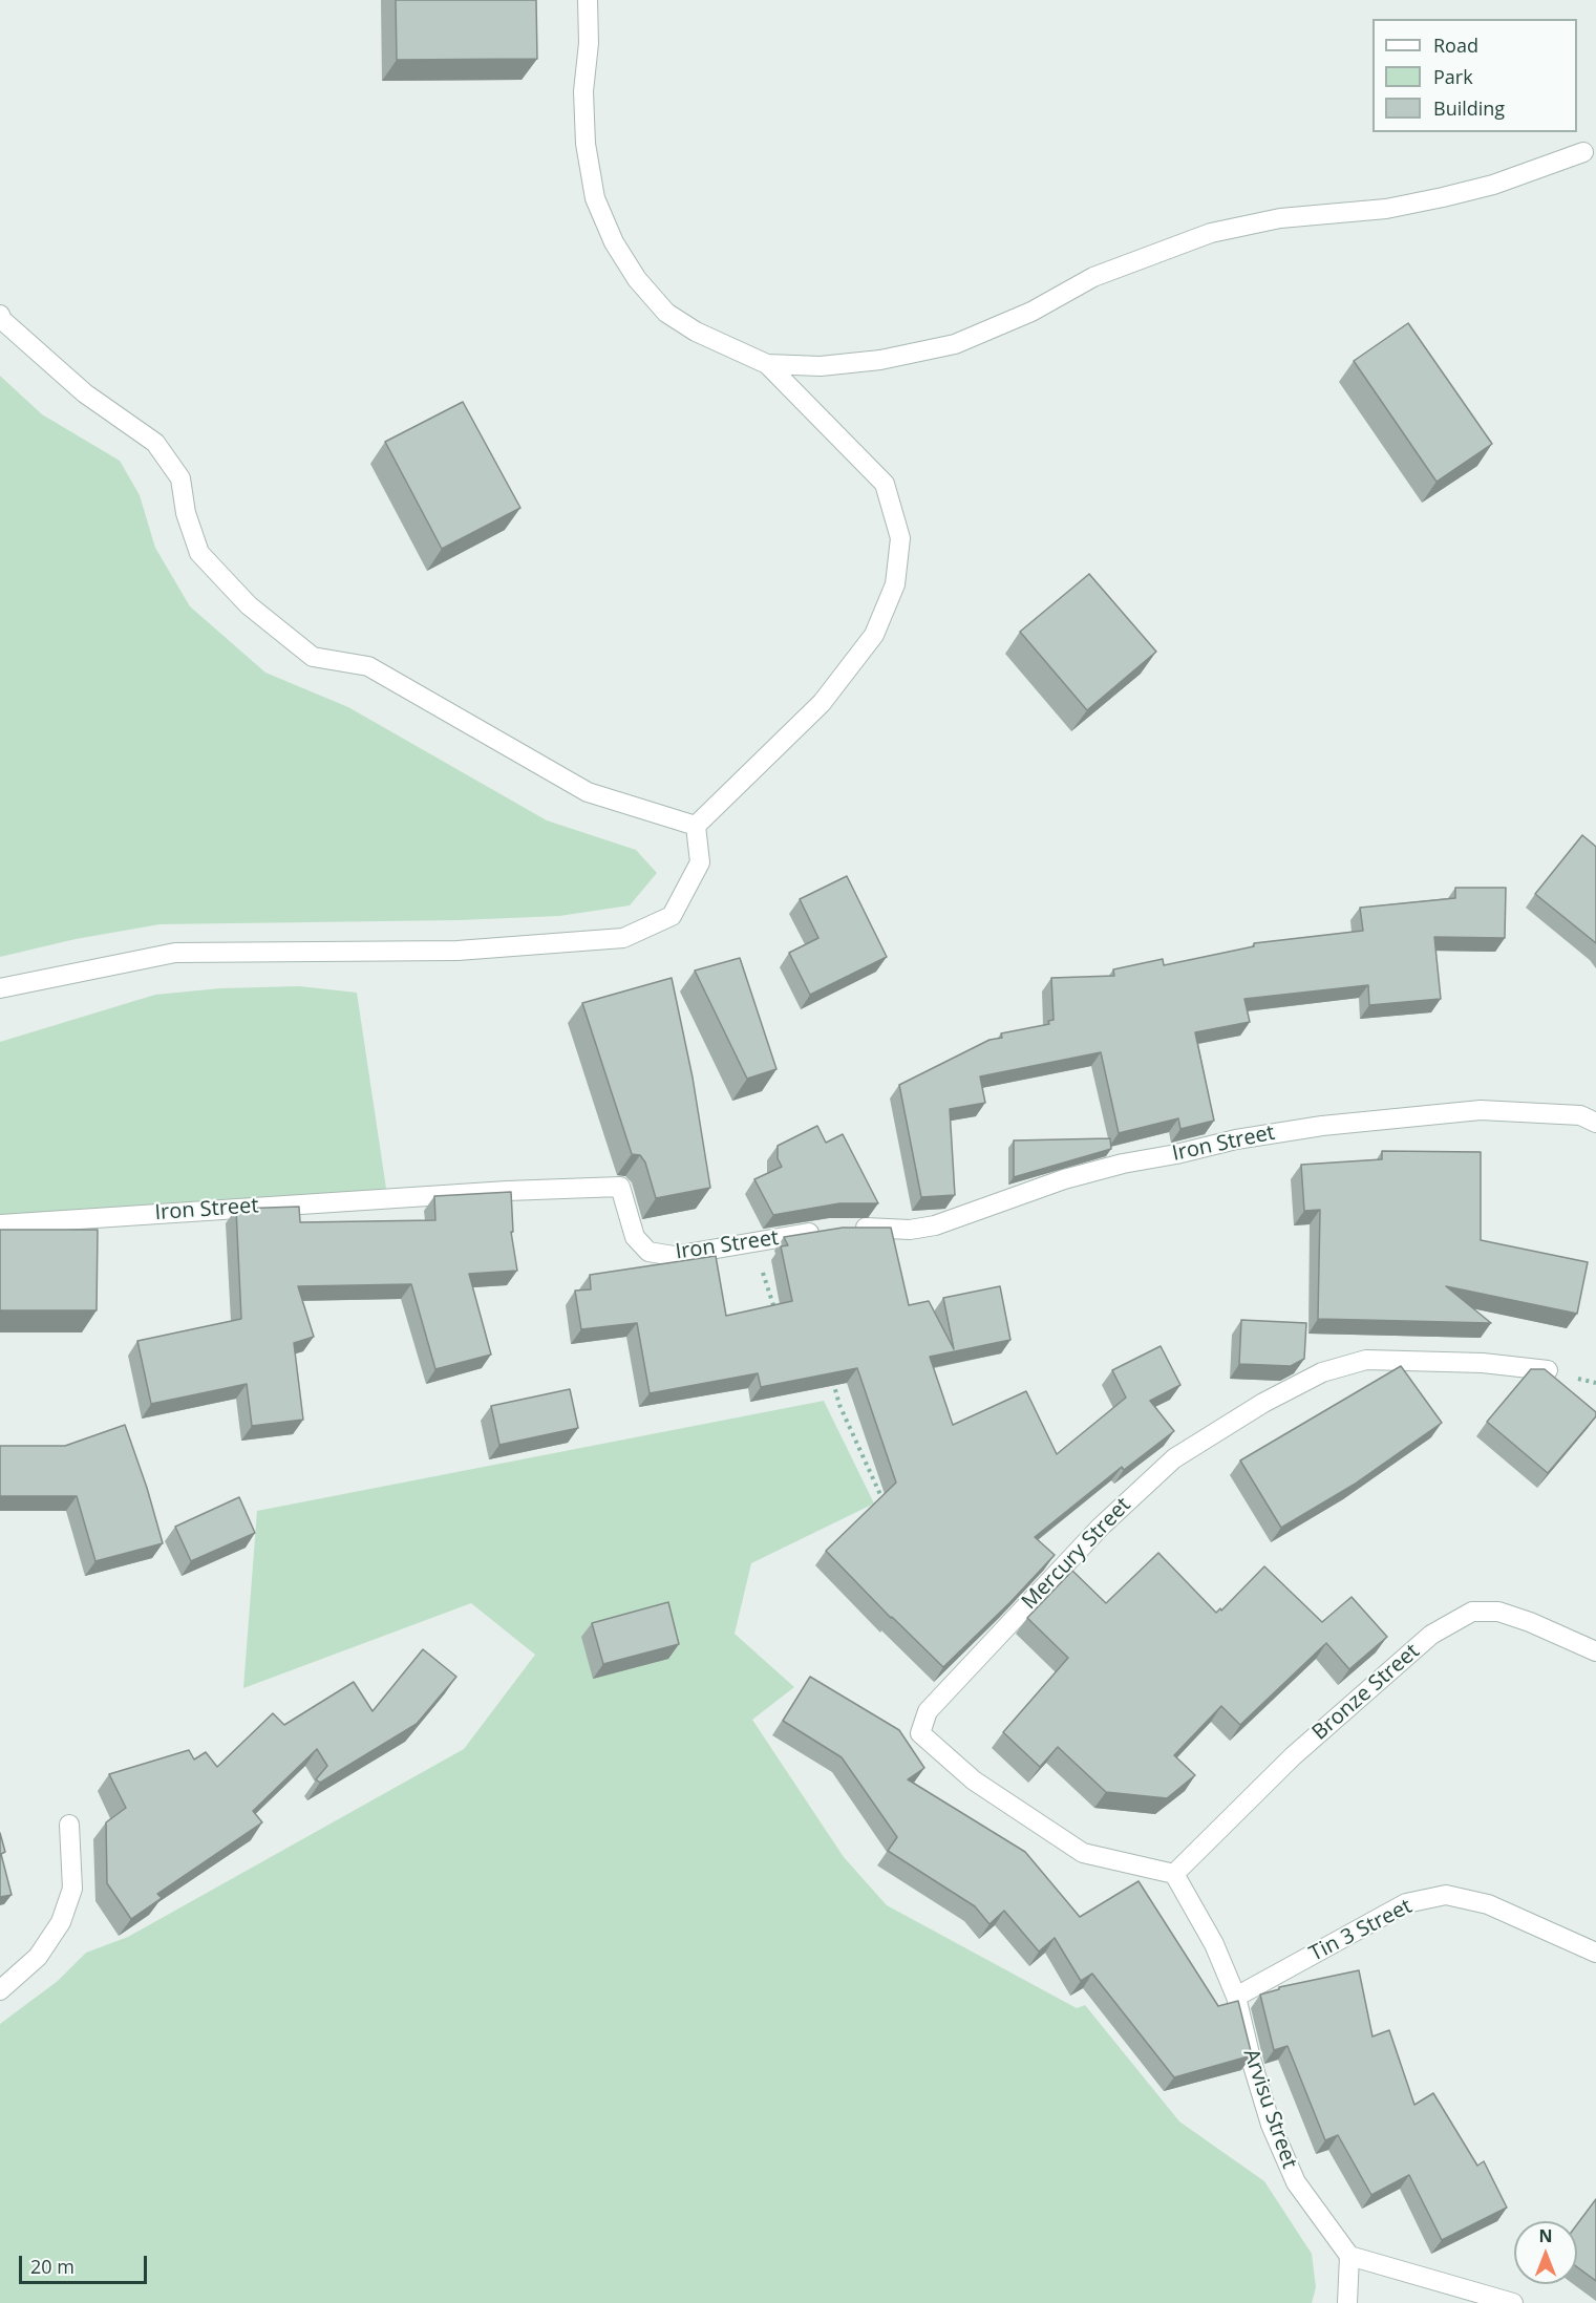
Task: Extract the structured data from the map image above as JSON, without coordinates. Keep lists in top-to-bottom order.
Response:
{
  "streets": {
    "street": [
      "Iron Street",
      "Mercury Street",
      "Bronze Street",
      "Tin 3 Street",
      "Arvisu Street"
    ]
  },
  "crossings": [
    ["Mercury Street", "Bronze Street"],
    ["Mercury Street", "Arvisu Street"],
    ["Bronze Street", "Arvisu Street"],
    ["Tin 3 Street", "Arvisu Street"]
  ],
  "legend": ["Road", "Park", "Building"],
  "scale_bar": "20 m",
  "north": "top"
}
